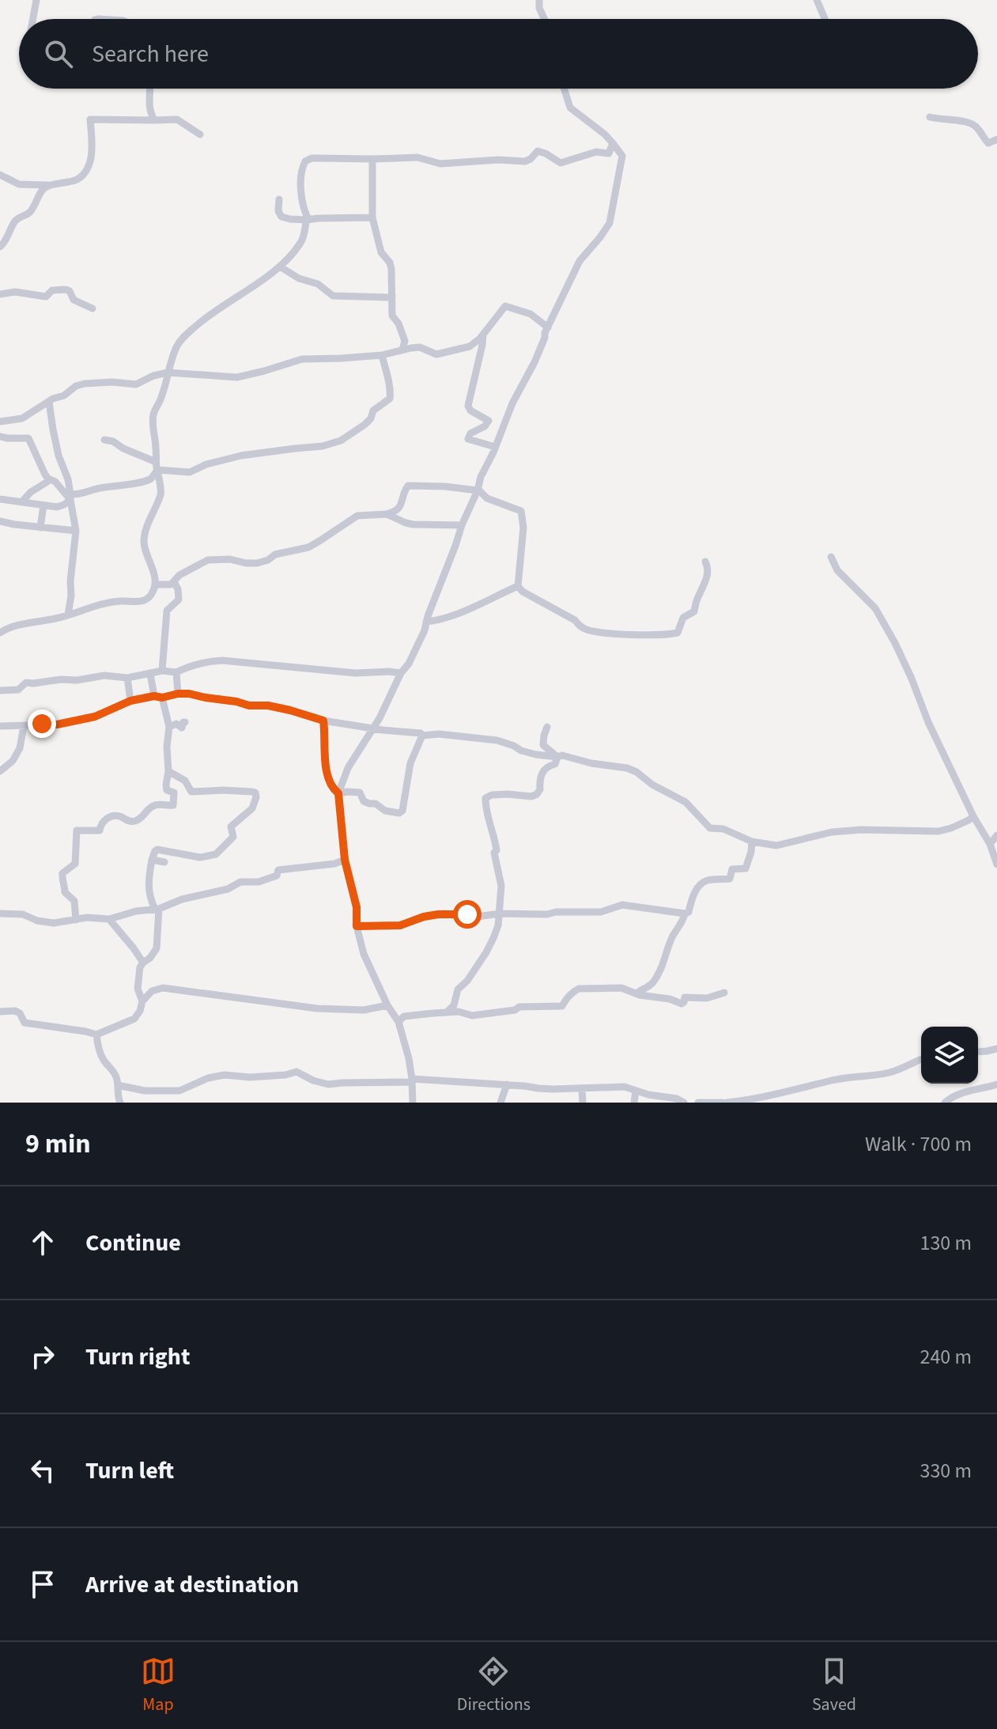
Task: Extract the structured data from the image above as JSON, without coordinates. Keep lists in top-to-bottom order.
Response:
{
  "page": {
    "search": "Search here",
    "heading": ["9 min", "Walk · 700 m"],
    "list": [
      ["Continue", "130 m"],
      ["Turn right", "240 m"],
      ["Turn left", "330 m"],
      "Arrive at destination"
    ],
    "nav": ["Map", "Directions", "Saved"]
  }
}
